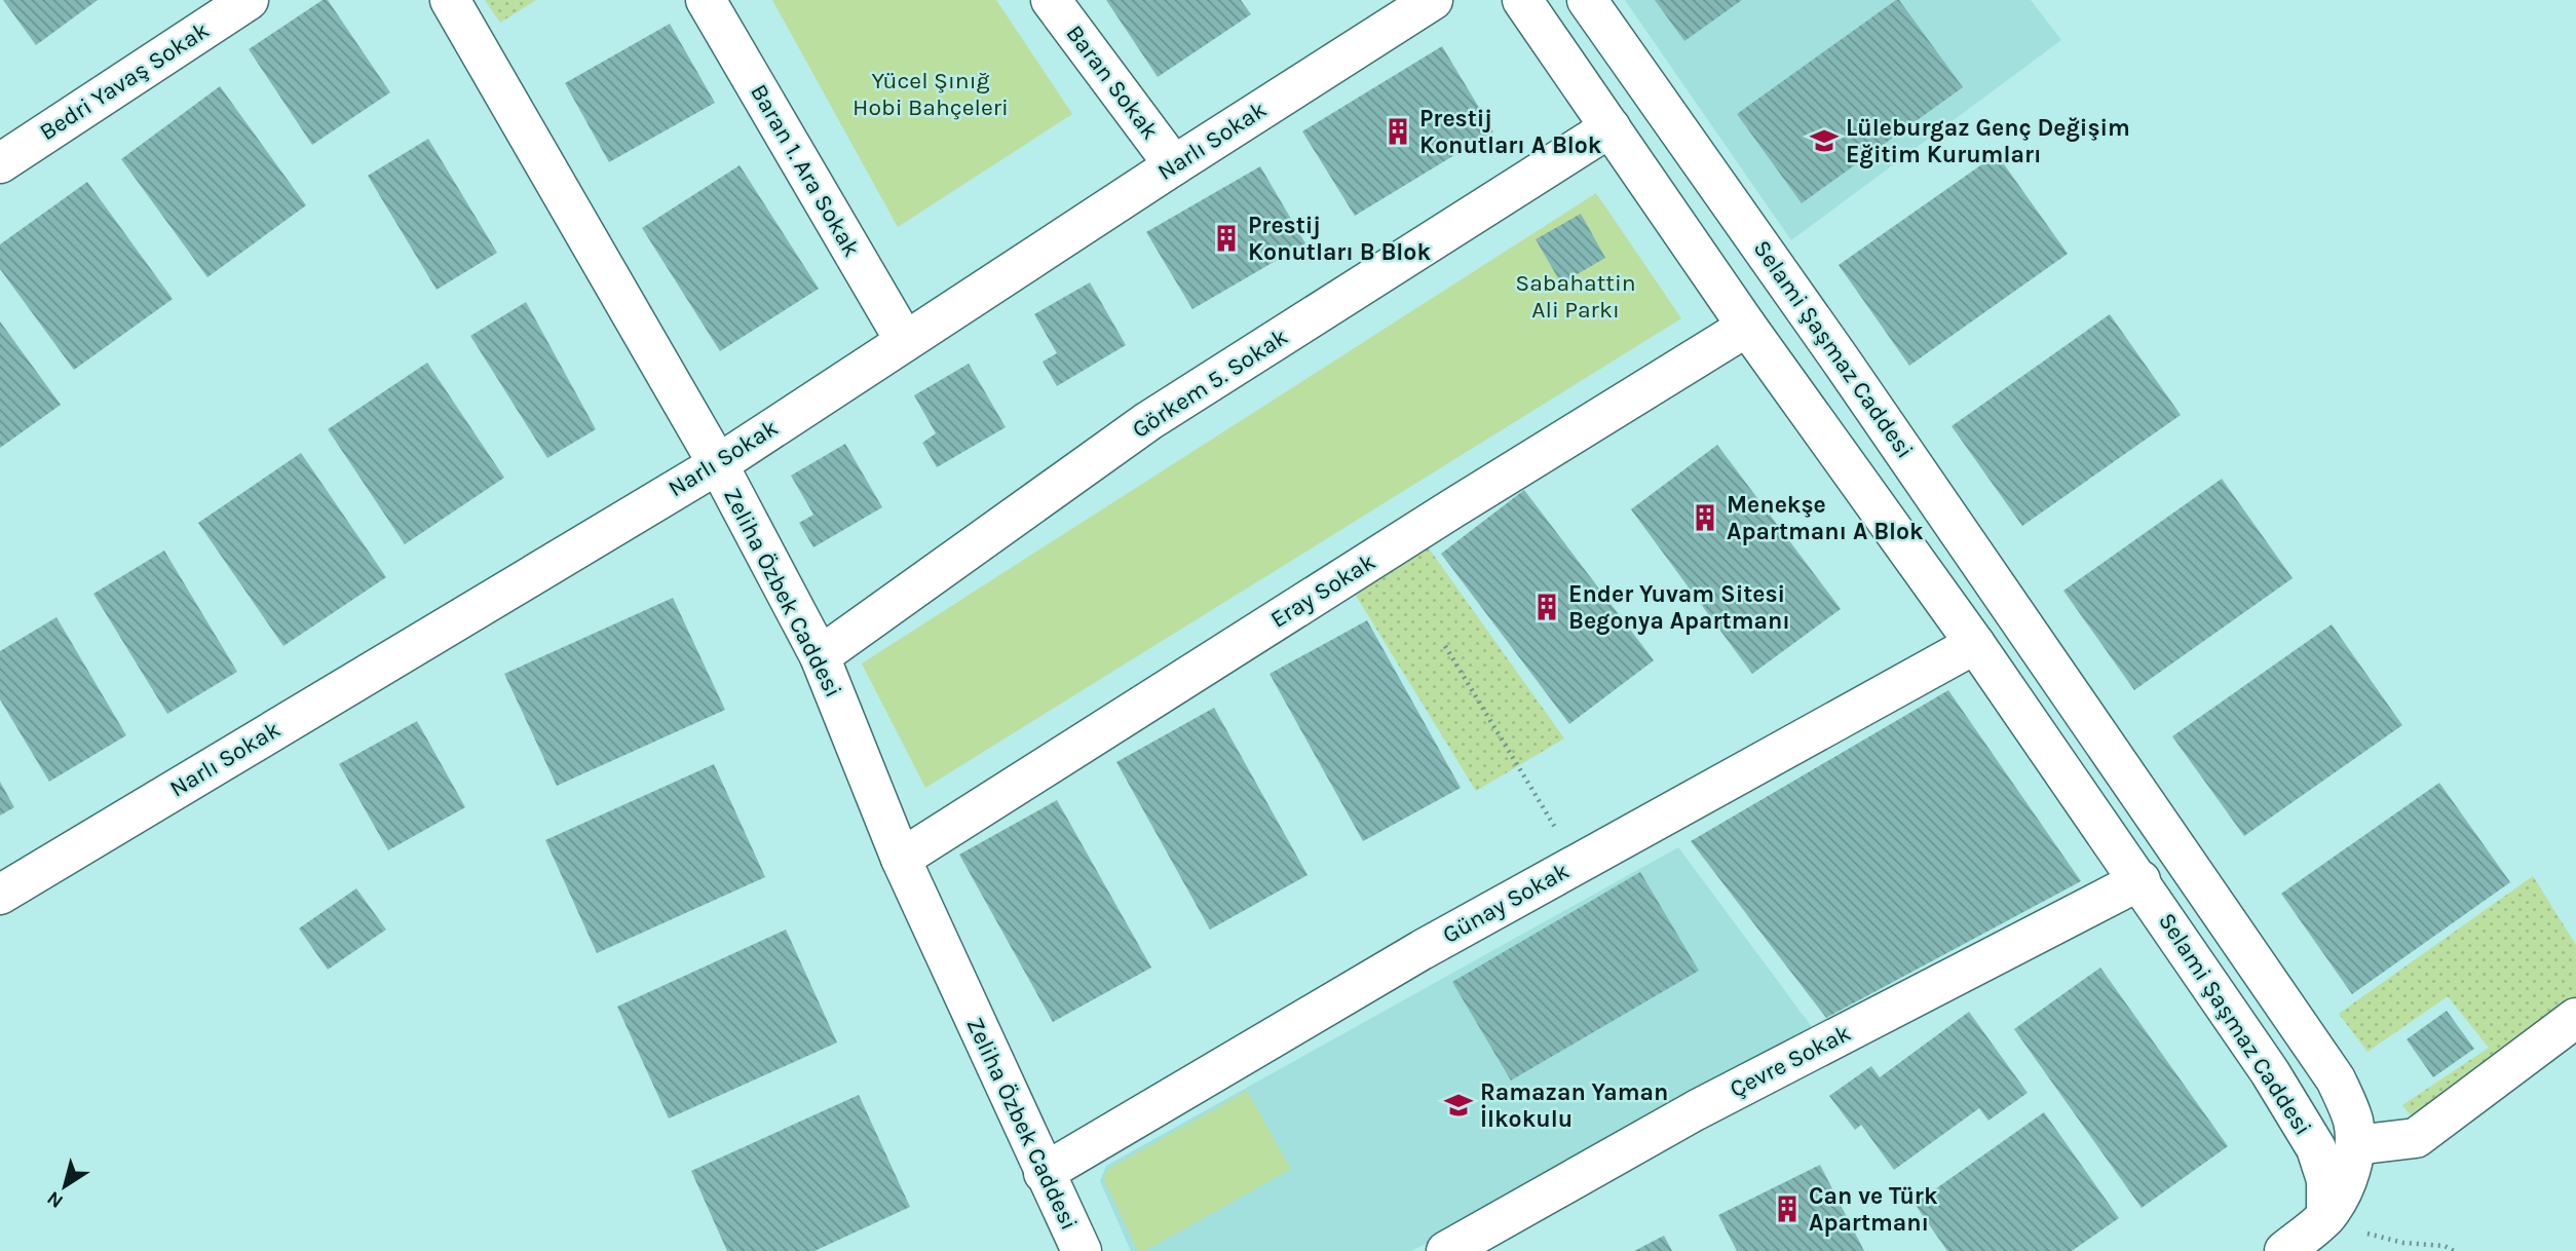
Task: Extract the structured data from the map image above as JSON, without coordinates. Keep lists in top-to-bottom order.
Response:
{
  "streets": {
    "street": [
      "Bedri Yavaş Sokak",
      "Baran Sokak",
      "Narlı Sokak",
      "Baran 1. Ara Sokak",
      "Selami Şaşmaz Caddesi",
      "Görkem 5. Sokak",
      "Eray Sokak",
      "Zeliha Özbek Caddesi",
      "Günay Sokak",
      "Çevre Sokak"
    ]
  },
  "crossings": [
    ["Baran Sokak", "Narlı Sokak"],
    ["Narlı Sokak", "Baran 1. Ara Sokak"],
    ["Narlı Sokak", "Zeliha Özbek Caddesi"],
    ["Selami Şaşmaz Caddesi", "Görkem 5. Sokak"],
    ["Selami Şaşmaz Caddesi", "Eray Sokak"],
    ["Selami Şaşmaz Caddesi", "Günay Sokak"],
    ["Selami Şaşmaz Caddesi", "Çevre Sokak"],
    ["Görkem 5. Sokak", "Zeliha Özbek Caddesi"],
    ["Eray Sokak", "Zeliha Özbek Caddesi"],
    ["Zeliha Özbek Caddesi", "Günay Sokak"]
  ],
  "parks": ["Yücel Şınığ Hobi Bahçeleri", "Sabahattin Ali Parkı"],
  "places": {
    "building": [
      "Prestij Konutları A Blok",
      "Prestij Konutları B Blok",
      "Menekşe Apartmanı A Blok",
      "Ender Yuvam Sitesi Begonya Apartmanı",
      "Can ve Türk Apartmanı"
    ],
    "school or university": ["Lüleburgaz Genç Değişim Eğitim Kurumları", "Ramazan Yaman İlkokulu"]
  },
  "north": "bottom left"
}
